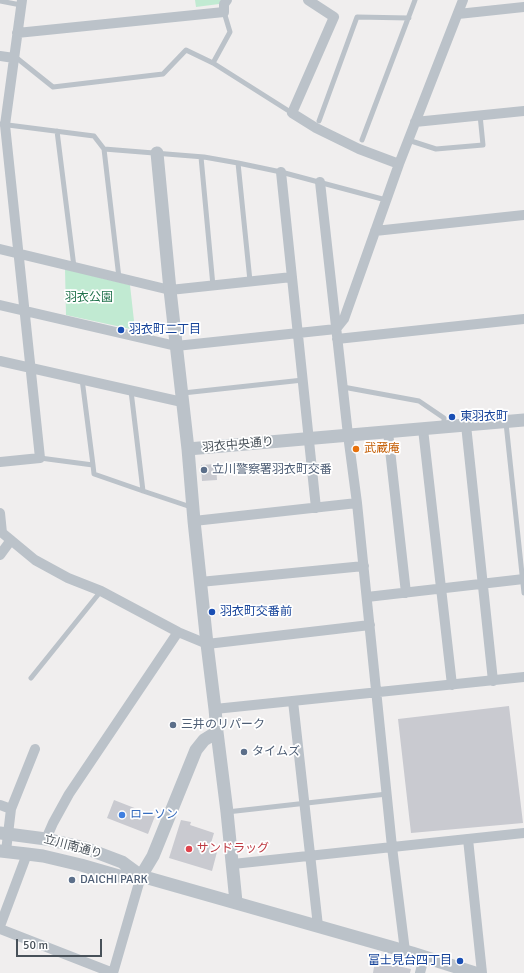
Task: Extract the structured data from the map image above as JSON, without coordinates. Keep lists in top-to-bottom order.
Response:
{
  "streets": {
    "street": ["羽衣中央通り", "立川南通り"]
  },
  "parks": ["羽衣公園"],
  "places": [
    "羽衣町二丁目",
    "東羽衣町",
    "武蔵庵",
    "立川警察署羽衣町交番",
    "羽衣町交番前",
    "三井のリパーク",
    "タイムズ",
    "ローソン",
    "サンドラッグ",
    "DAICHI PARK",
    "富士見台四丁目"
  ],
  "scale_bar": "50 m"
}
